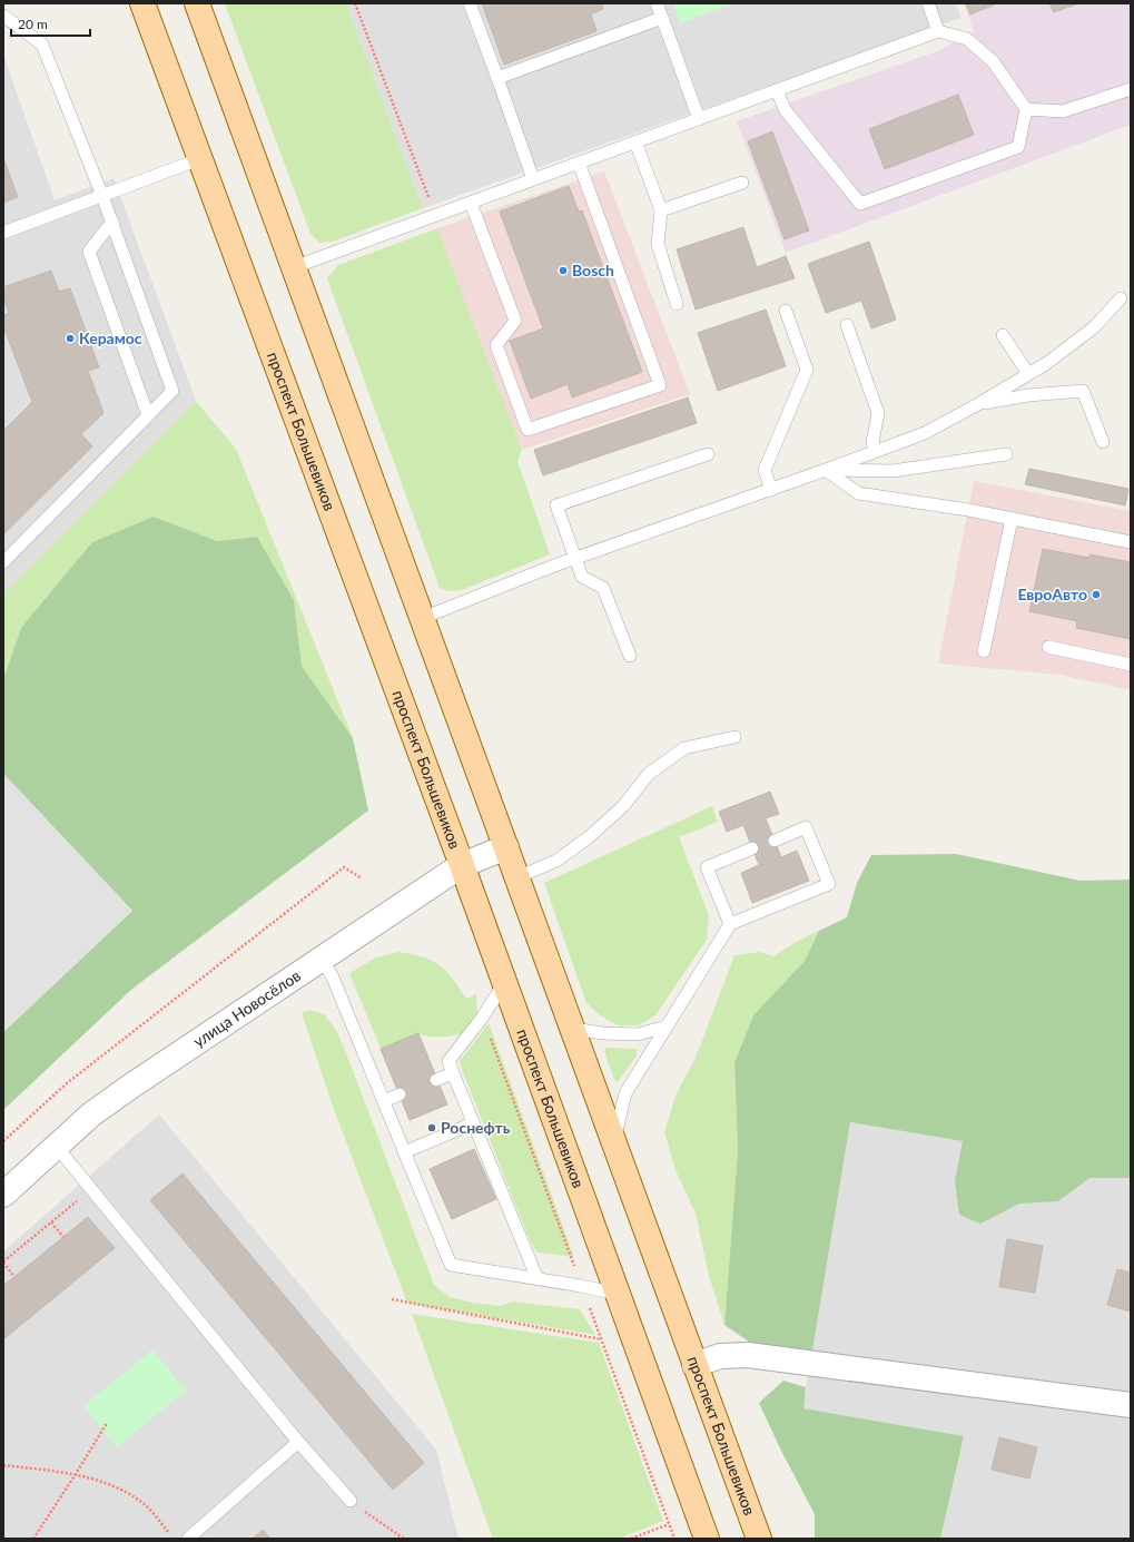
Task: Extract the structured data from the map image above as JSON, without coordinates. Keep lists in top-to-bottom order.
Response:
{
  "streets": {
    "main road": ["проспект Большевиков"],
    "street": ["улица Новосёлов"]
  },
  "crossings": [
    ["проспект Большевиков", "улица Новосёлов"]
  ],
  "places": [
    "Bosch",
    "Керамос",
    "ЕвроАвто",
    "Роснефть"
  ],
  "scale_bar": "20 m"
}
